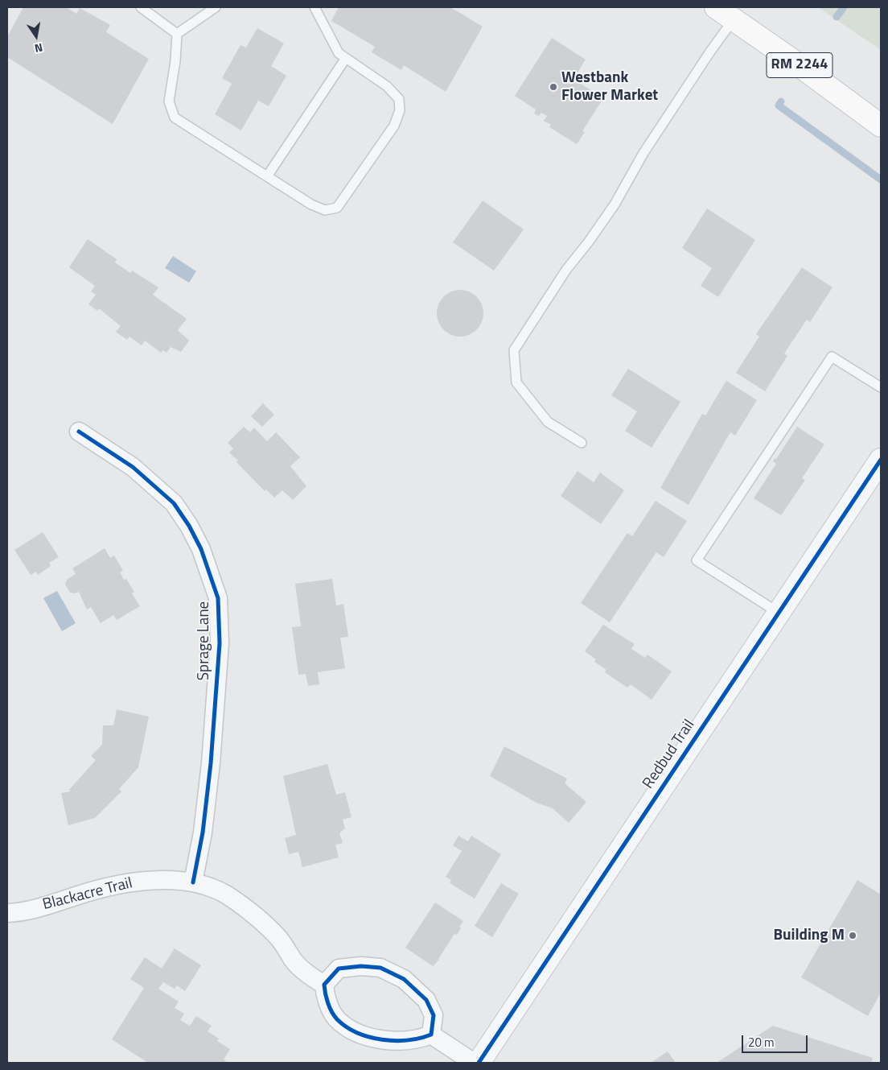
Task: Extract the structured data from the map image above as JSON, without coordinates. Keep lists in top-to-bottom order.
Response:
{
  "streets": {
    "main road": ["RM 2244"],
    "street": ["Sprage Lane", "Redbud Trail", "Blackacre Trail"]
  },
  "crossings": [
    ["Sprage Lane", "Blackacre Trail"]
  ],
  "places": ["Westbank Flower Market", "Building M"],
  "scale_bar": "20 m",
  "north": "bottom"
}
